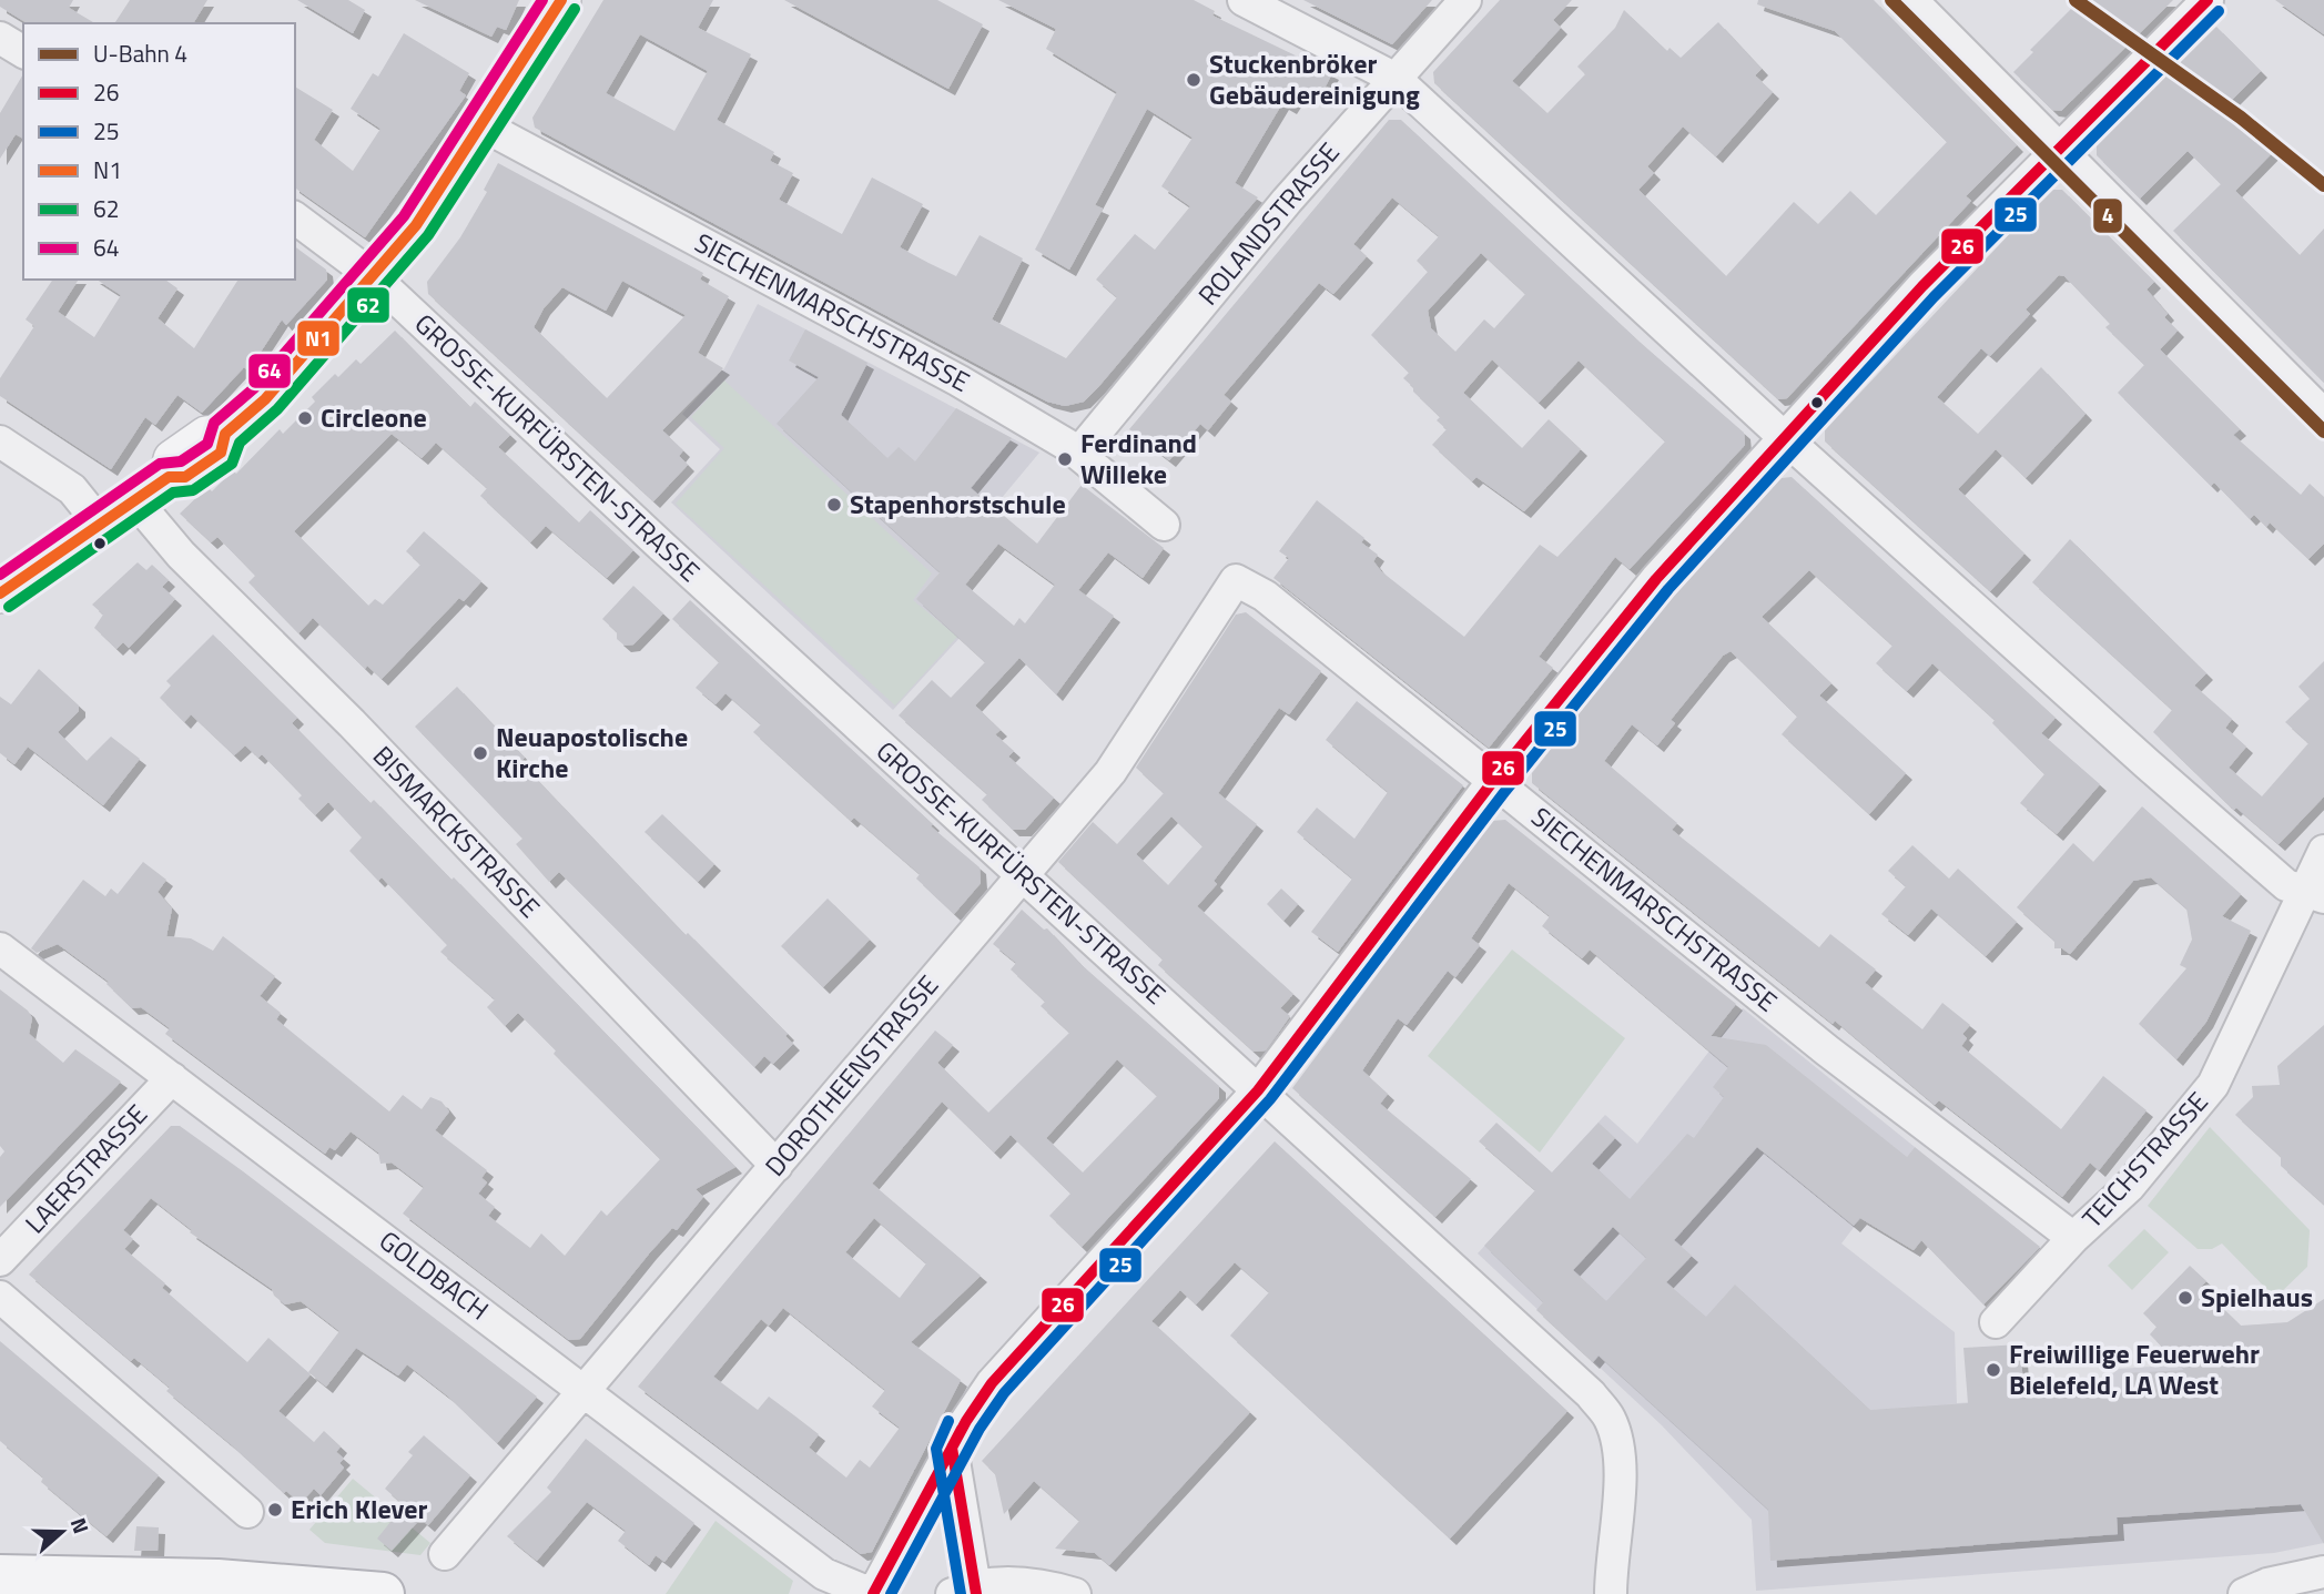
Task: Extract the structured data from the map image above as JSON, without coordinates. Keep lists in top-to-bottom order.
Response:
{
  "streets": {
    "street": [
      "ROLANDSTRASSE",
      "SIECHENMARSCHSTRASSE",
      "GROSSE-KURFÜRSTEN-STRASSE",
      "BISMARCKSTRASSE",
      "DOROTHEENSTRASSE",
      "TEICHSTRASSE",
      "LAERSTRASSE",
      "GOLDBACH"
    ]
  },
  "crossings": [
    ["ROLANDSTRASSE", "SIECHENMARSCHSTRASSE"],
    ["SIECHENMARSCHSTRASSE", "DOROTHEENSTRASSE"],
    ["SIECHENMARSCHSTRASSE", "TEICHSTRASSE"],
    ["GROSSE-KURFÜRSTEN-STRASSE", "DOROTHEENSTRASSE"],
    ["BISMARCKSTRASSE", "DOROTHEENSTRASSE"],
    ["DOROTHEENSTRASSE", "GOLDBACH"],
    ["LAERSTRASSE", "GOLDBACH"]
  ],
  "places": [
    "Stuckenbröker Gebäudereinigung",
    "Circleone",
    "Ferdinand Willeke",
    "Stapenhorstschule",
    "Neuapostolische Kirche",
    "Spielhaus",
    "Freiwillige Feuerwehr Bielefeld, LA West",
    "Erich Klever"
  ],
  "lines": [
    "metro line 4",
    "transit line 26",
    "transit line N1",
    "transit line 64",
    "transit line 62",
    "transit line 25"
  ],
  "legend": [
    "U-Bahn 4",
    "26",
    "25",
    "N1",
    "62",
    "64"
  ],
  "north": "right"
}
